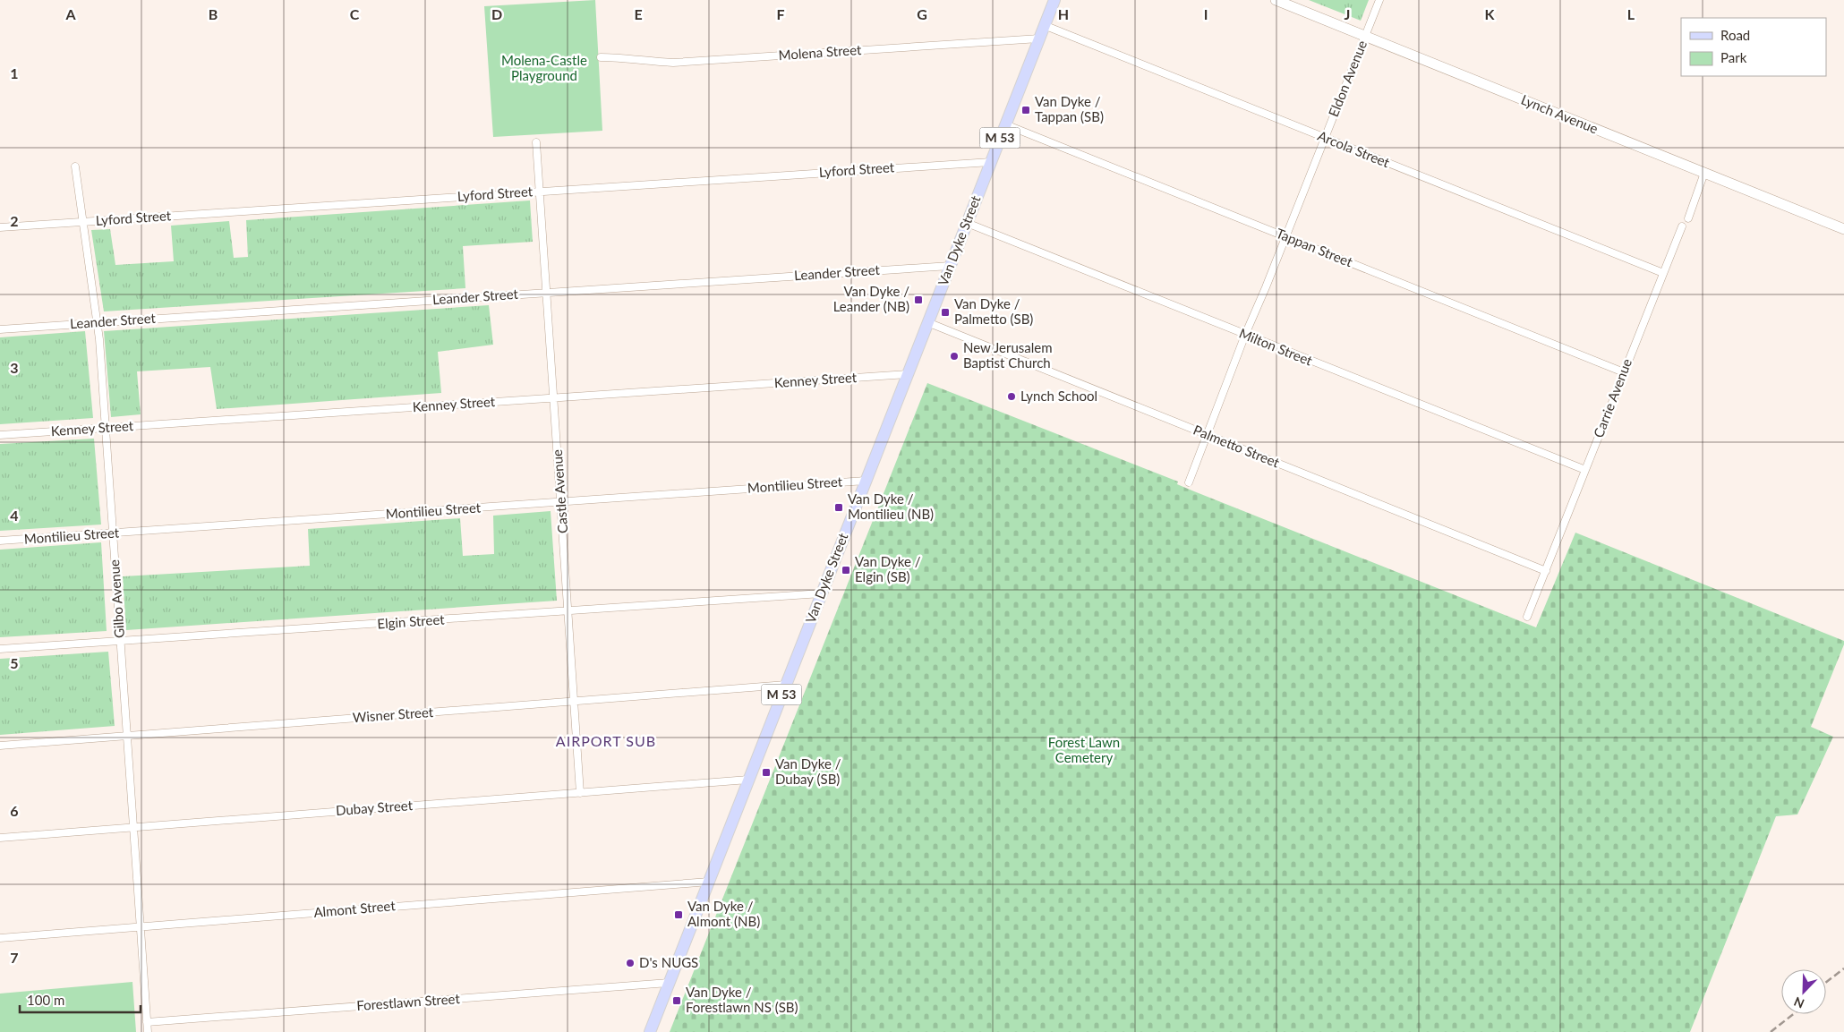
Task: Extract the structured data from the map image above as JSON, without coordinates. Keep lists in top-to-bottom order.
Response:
{
  "streets": {
    "main road": ["M 53", "Van Dyke Street"],
    "street": [
      "Molena Street",
      "Eldon Avenue",
      "Lynch Avenue",
      "Arcola Street",
      "Lyford Street",
      "Tappan Street",
      "Leander Street",
      "Milton Street",
      "Kenney Street",
      "Carrie Avenue",
      "Palmetto Street",
      "Montilieu Street",
      "Castle Avenue",
      "Gilbo Avenue",
      "Elgin Street",
      "Wisner Street",
      "Dubay Street",
      "Almont Street",
      "Forestlawn Street"
    ]
  },
  "crossings": [
    ["Molena Street", "Van Dyke Street"],
    ["Eldon Avenue", "Lynch Avenue"],
    ["Eldon Avenue", "Arcola Street"],
    ["Eldon Avenue", "Tappan Street"],
    ["Eldon Avenue", "Milton Street"],
    ["Eldon Avenue", "Palmetto Street"],
    ["Arcola Street", "Van Dyke Street"],
    ["Arcola Street", "Carrie Avenue"],
    ["Lyford Street", "Van Dyke Street"],
    ["Lyford Street", "Castle Avenue"],
    ["Lyford Street", "Gilbo Avenue"],
    ["Van Dyke Street", "Tappan Street"],
    ["Van Dyke Street", "Leander Street"],
    ["Van Dyke Street", "Milton Street"],
    ["Van Dyke Street", "Kenney Street"],
    ["Van Dyke Street", "Palmetto Street"],
    ["Van Dyke Street", "Montilieu Street"],
    ["Van Dyke Street", "Elgin Street"],
    ["Van Dyke Street", "Wisner Street"],
    ["Van Dyke Street", "Dubay Street"],
    ["Van Dyke Street", "Almont Street"],
    ["Van Dyke Street", "Forestlawn Street"],
    ["Tappan Street", "Carrie Avenue"],
    ["Leander Street", "Castle Avenue"],
    ["Leander Street", "Gilbo Avenue"],
    ["Milton Street", "Carrie Avenue"],
    ["Kenney Street", "Castle Avenue"],
    ["Kenney Street", "Gilbo Avenue"],
    ["Carrie Avenue", "Palmetto Street"],
    ["Montilieu Street", "Castle Avenue"],
    ["Montilieu Street", "Gilbo Avenue"],
    ["Castle Avenue", "Elgin Street"],
    ["Castle Avenue", "Wisner Street"],
    ["Castle Avenue", "Dubay Street"],
    ["Gilbo Avenue", "Elgin Street"],
    ["Gilbo Avenue", "Wisner Street"],
    ["Gilbo Avenue", "Dubay Street"],
    ["Gilbo Avenue", "Almont Street"],
    ["Gilbo Avenue", "Forestlawn Street"]
  ],
  "districts": ["AIRPORT SUB"],
  "parks": ["Molena-Castle Playground", "Forest Lawn Cemetery"],
  "places": {
    "transit": [
      "Van Dyke / Tappan (SB)",
      "Van Dyke / Leander (NB)",
      "Van Dyke / Palmetto (SB)",
      "Van Dyke / Montilieu (NB)",
      "Van Dyke / Elgin (SB)",
      "Van Dyke / Dubay (SB)",
      "Van Dyke / Almont (NB)",
      "Van Dyke / Forestlawn NS (SB)"
    ],
    "other": ["New Jerusalem Baptist Church", "Lynch School", "D's NUGS"]
  },
  "legend": ["Road", "Park"],
  "scale_bar": "100 m",
  "north": "bottom left",
  "grid": {
    "columns": [
      "A",
      "B",
      "C",
      "D",
      "E",
      "F",
      "G",
      "H",
      "I",
      "J",
      "K",
      "L"
    ],
    "rows": [
      "1",
      "2",
      "3",
      "4",
      "5",
      "6",
      "7"
    ]
  }
}
